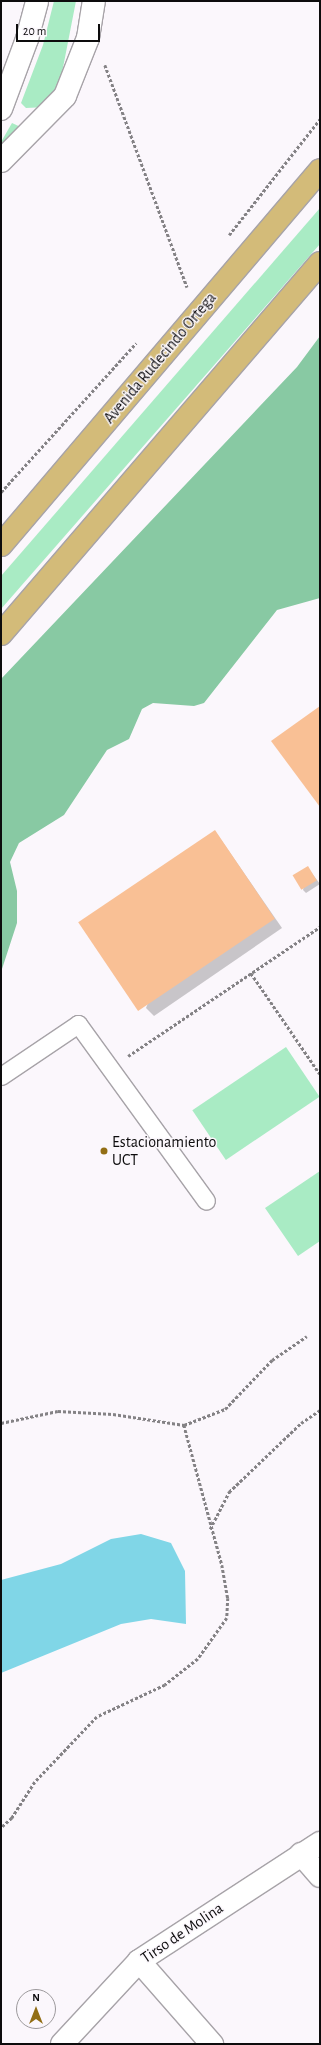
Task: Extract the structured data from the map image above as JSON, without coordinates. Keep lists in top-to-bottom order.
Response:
{
  "streets": {
    "main road": ["Avenida Rudecindo Ortega"],
    "street": ["Tirso de Molina"]
  },
  "places": ["Estacionamiento UCT"],
  "scale_bar": "20 m",
  "north": "top"
}
